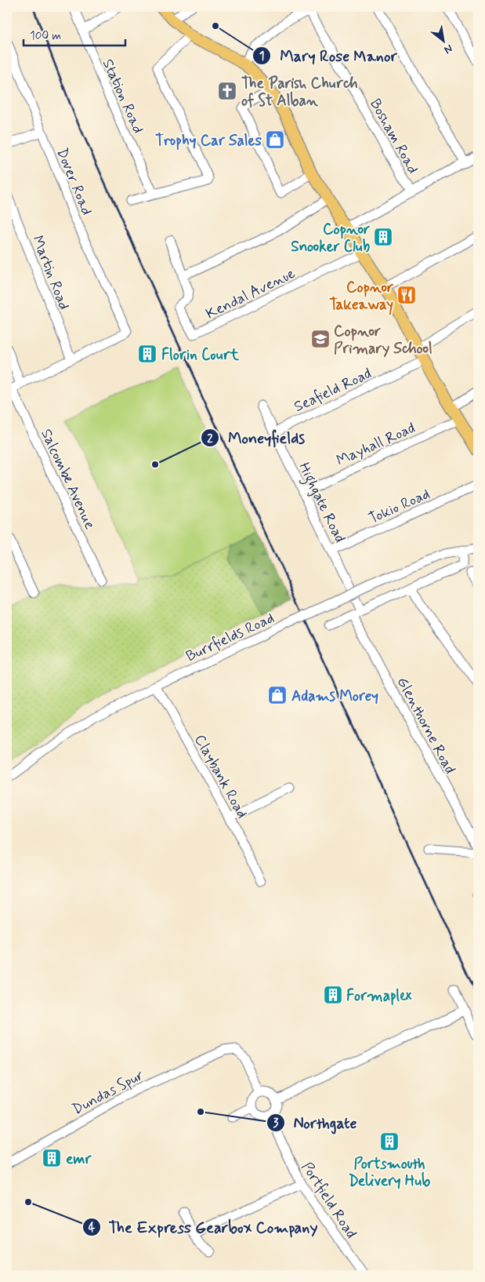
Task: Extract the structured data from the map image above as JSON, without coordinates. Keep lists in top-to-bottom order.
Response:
{
  "streets": {
    "street": [
      "Station Road",
      "Bosham Road",
      "Dover Road",
      "Martin Road",
      "Kendal Avenue",
      "Seafield Road",
      "Mayhall Road",
      "Salcombe Avenue",
      "Highgate Road",
      "Tokio Road",
      "Burrfields Road",
      "Glenthorne Road",
      "Claybank Road",
      "Dundas Spur",
      "Portfield Road"
    ]
  },
  "crossings": [
    ["Dover Road", "Martin Road"],
    ["Seafield Road", "Highgate Road"],
    ["Mayhall Road", "Highgate Road"],
    ["Highgate Road", "Tokio Road"],
    ["Highgate Road", "Glenthorne Road"],
    ["Burrfields Road", "Claybank Road"],
    ["Dundas Spur", "Portfield Road"]
  ],
  "places": {
    "other": [
      "Mary Rose Manor",
      "Moneyfields",
      "Northgate",
      "The Express Gearbox Company"
    ],
    "church": ["The Parish Church of St Alban"],
    "shop": ["Trophy Car Sales", "Adams Morey"],
    "building": [
      "Copnor Snooker Club",
      "Florin Court",
      "Formaplex",
      "Portsmouth Delivery Hub",
      "emr"
    ],
    "restaurant": ["Copnor Takeaway"],
    "school or university": ["Copnor Primary School"]
  },
  "scale_bar": "100 m",
  "north": "bottom right"
}
